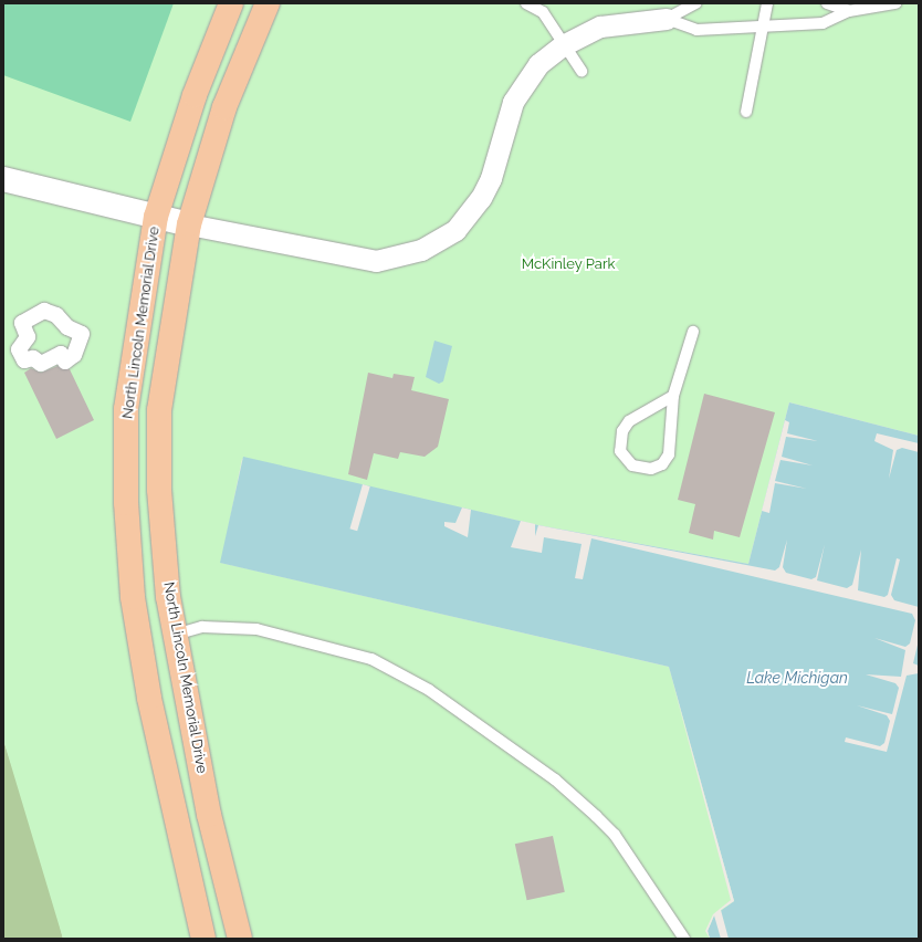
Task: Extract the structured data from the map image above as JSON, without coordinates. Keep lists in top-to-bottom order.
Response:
{
  "streets": {
    "main road": ["North Lincoln Memorial Drive"]
  },
  "water": ["Lake Michigan"],
  "parks": ["McKinley Park"]
}
